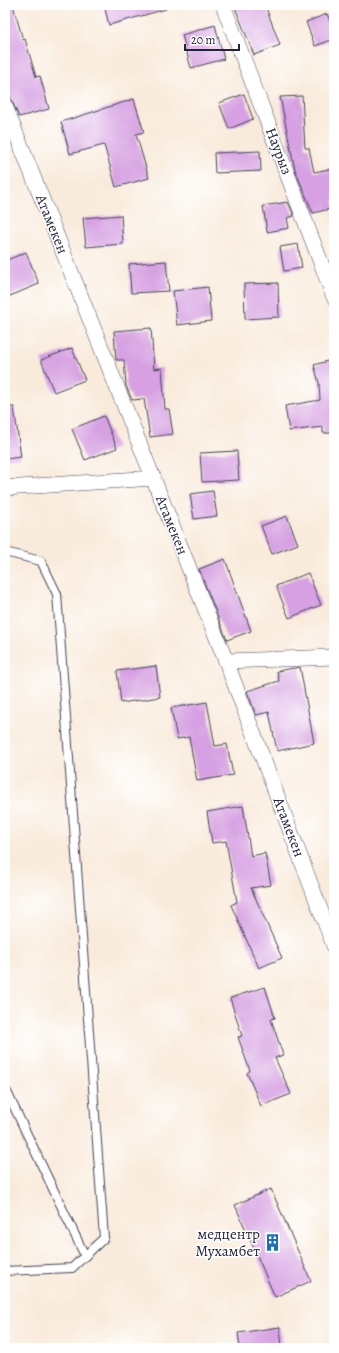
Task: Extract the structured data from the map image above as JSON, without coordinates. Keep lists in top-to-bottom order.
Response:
{
  "streets": {
    "street": ["Наурыз", "Атамекен"]
  },
  "places": {
    "building": ["медцентр Мухамбет"]
  },
  "scale_bar": "20 m"
}
